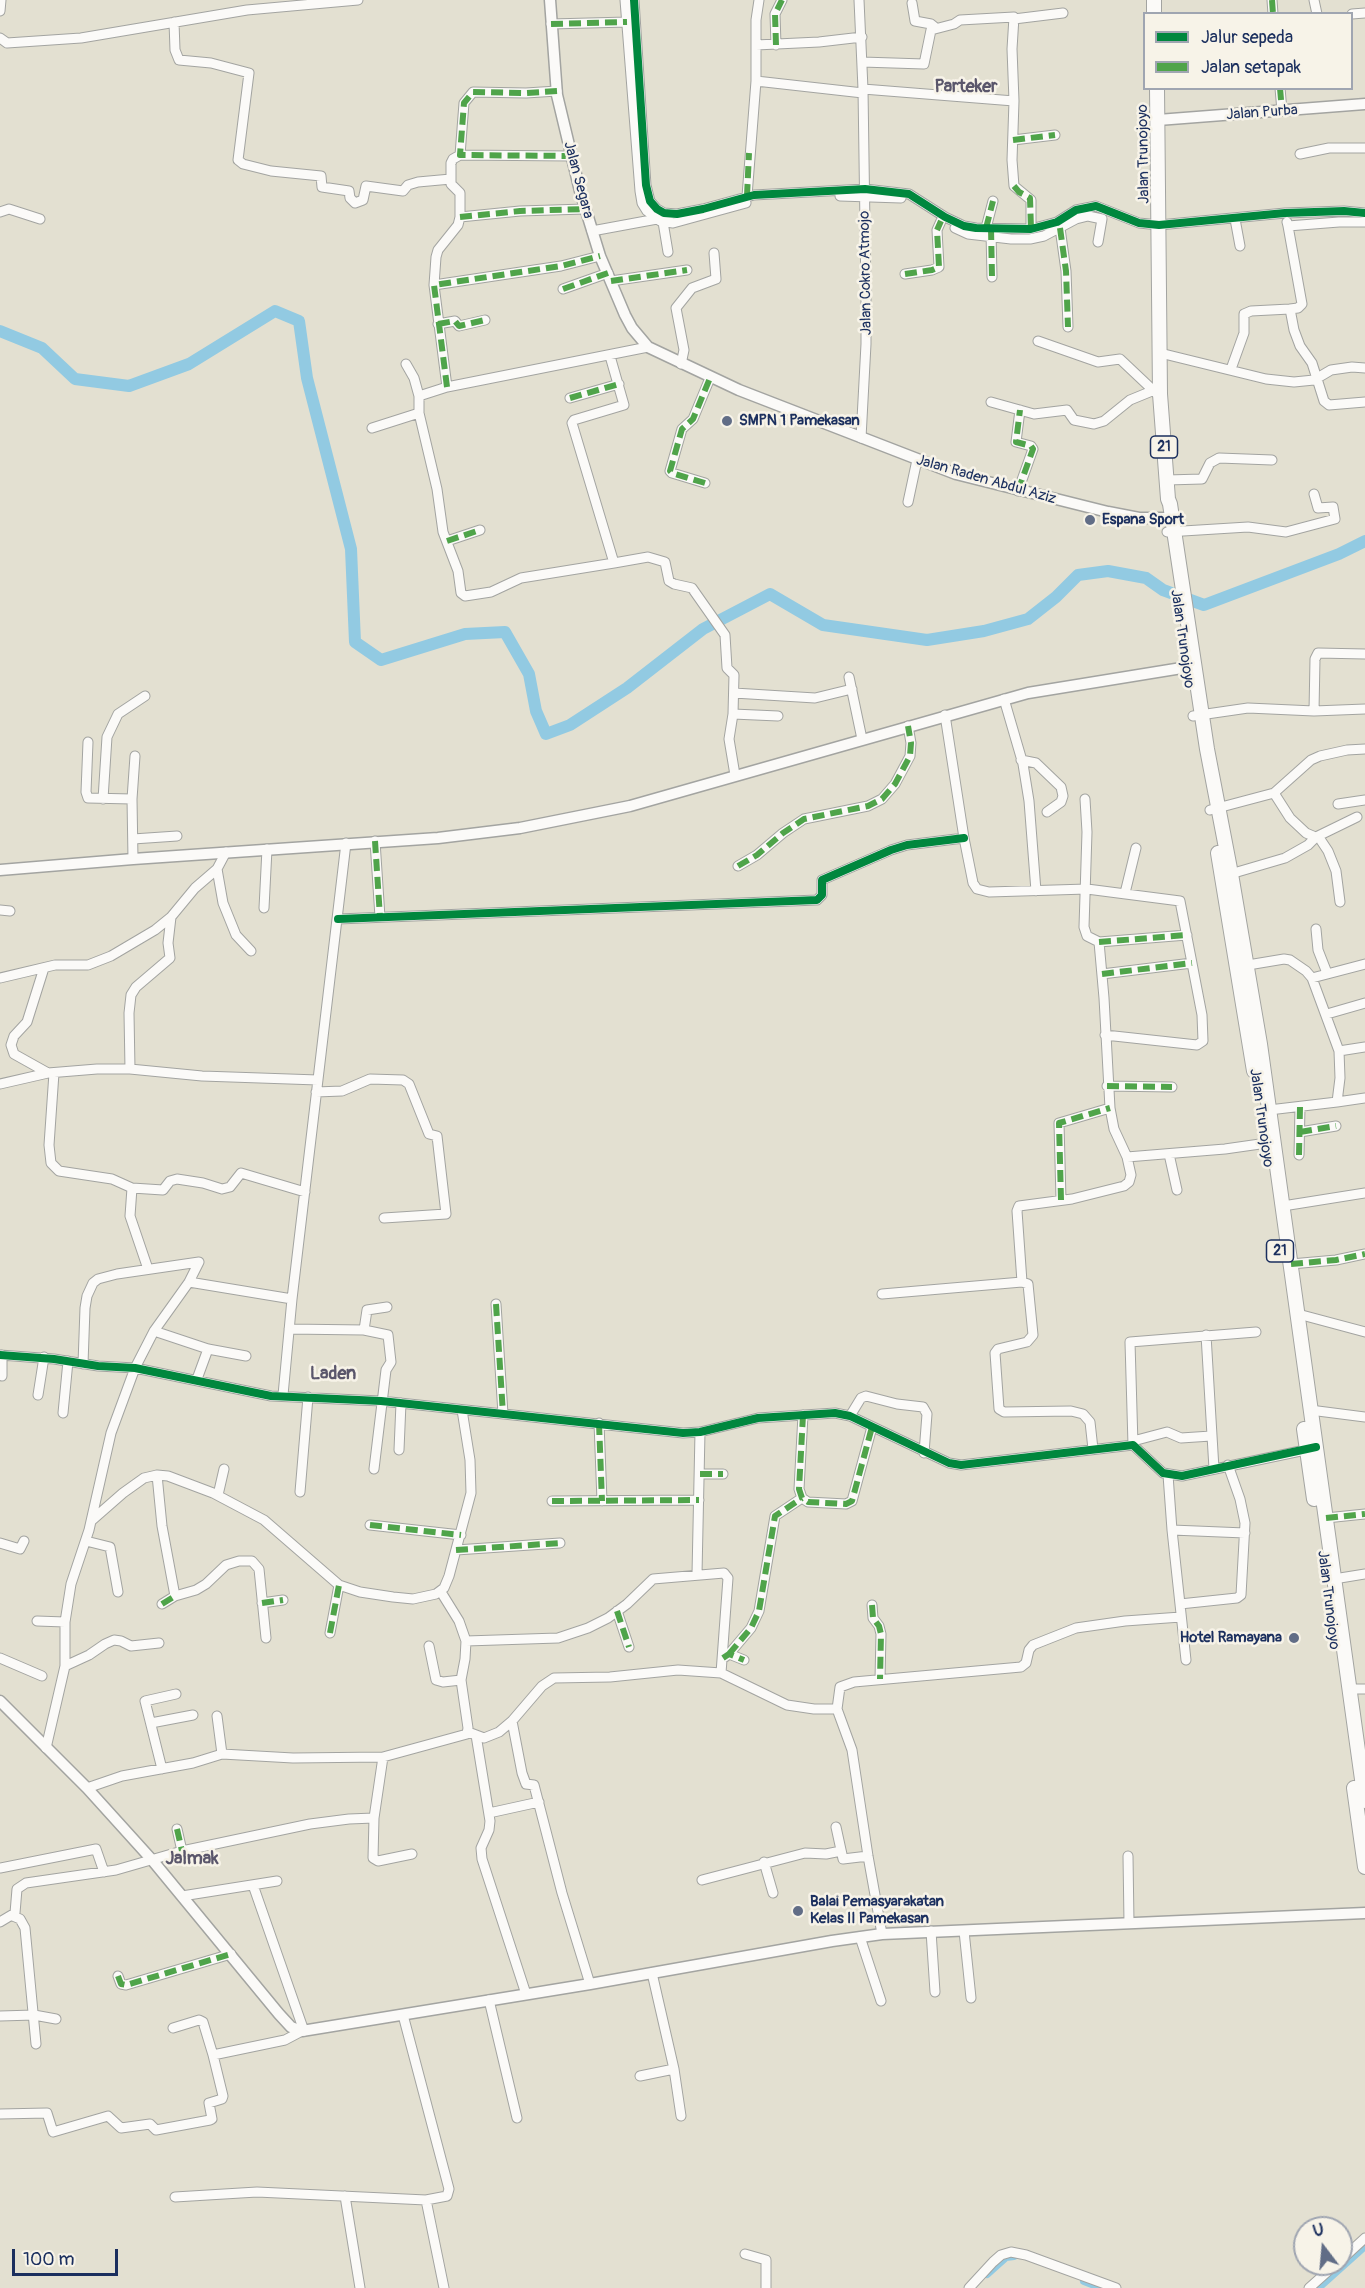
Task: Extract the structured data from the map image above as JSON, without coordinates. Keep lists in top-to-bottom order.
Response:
{
  "streets": {
    "highway": ["Jalan Trunojoyo", "21"],
    "main road": ["Jalan Purba", "Jalan Segara", "Jalan Raden Abdul Aziz"],
    "street": ["Jalan Cokro Atmojo"]
  },
  "crossings": [
    ["Jalan Purba", "Jalan Trunojoyo"],
    ["Jalan Trunojoyo", "21"],
    ["Jalan Trunojoyo", "Jalan Raden Abdul Aziz"],
    ["Jalan Segara", "Jalan Raden Abdul Aziz"],
    ["Jalan Cokro Atmojo", "Jalan Raden Abdul Aziz"]
  ],
  "districts": ["Parteker", "Laden", "Jalmak"],
  "places": [
    "SMPN 1 Pamekasan",
    "Espana Sport",
    "Hotel Ramayana",
    "Balai Pemasyarakatan Kelas II Pamekasan"
  ],
  "legend": ["Jalur sepeda", "Jalan setapak"],
  "scale_bar": "100 m",
  "north": "top"
}
